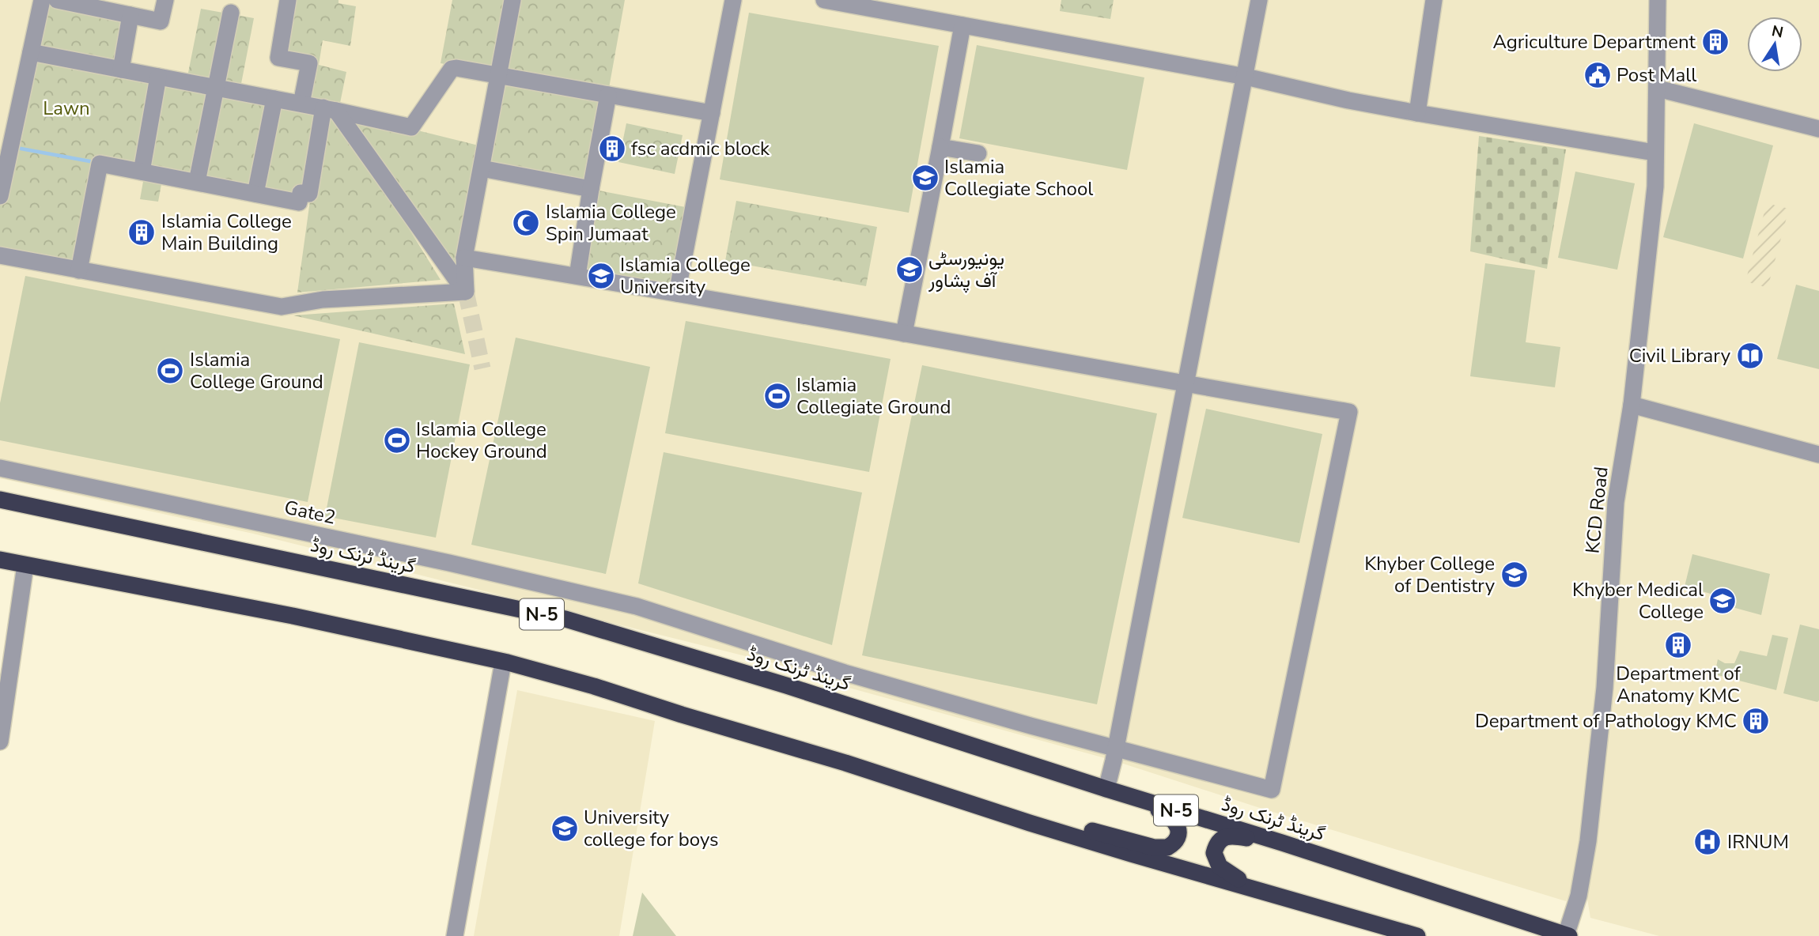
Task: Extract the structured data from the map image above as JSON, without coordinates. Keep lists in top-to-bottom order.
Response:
{
  "streets": {
    "highway": ["گرینڈ ٹرنک روڈ", "N-5"],
    "street": ["KCD Road", "Gate2"]
  },
  "crossings": [
    ["KCD Road", "گرینڈ ٹرنک روڈ"]
  ],
  "parks": ["Lawn"],
  "places": {
    "building": [
      "Agriculture Department",
      "fsc acdmic block",
      "Islamia College Main Building",
      "Department of Anatomy KMC",
      "Department of Pathology KMC"
    ],
    "public building": ["Post Mall"],
    "school or university": [
      "Islamia Collegiate School",
      "یونیورسٹی آف پشاور",
      "Islamia College University",
      "Khyber College of Dentistry",
      "Khyber Medical College",
      "University college for boys"
    ],
    "mosque": ["Islamia College Spin Jumaat"],
    "library": ["Civil Library"],
    "sports": ["Islamia College Ground", "Islamia Collegiate Ground", "Islamia College Hockey Ground"],
    "hospital": ["IRNUM"]
  },
  "north": "top"
}
